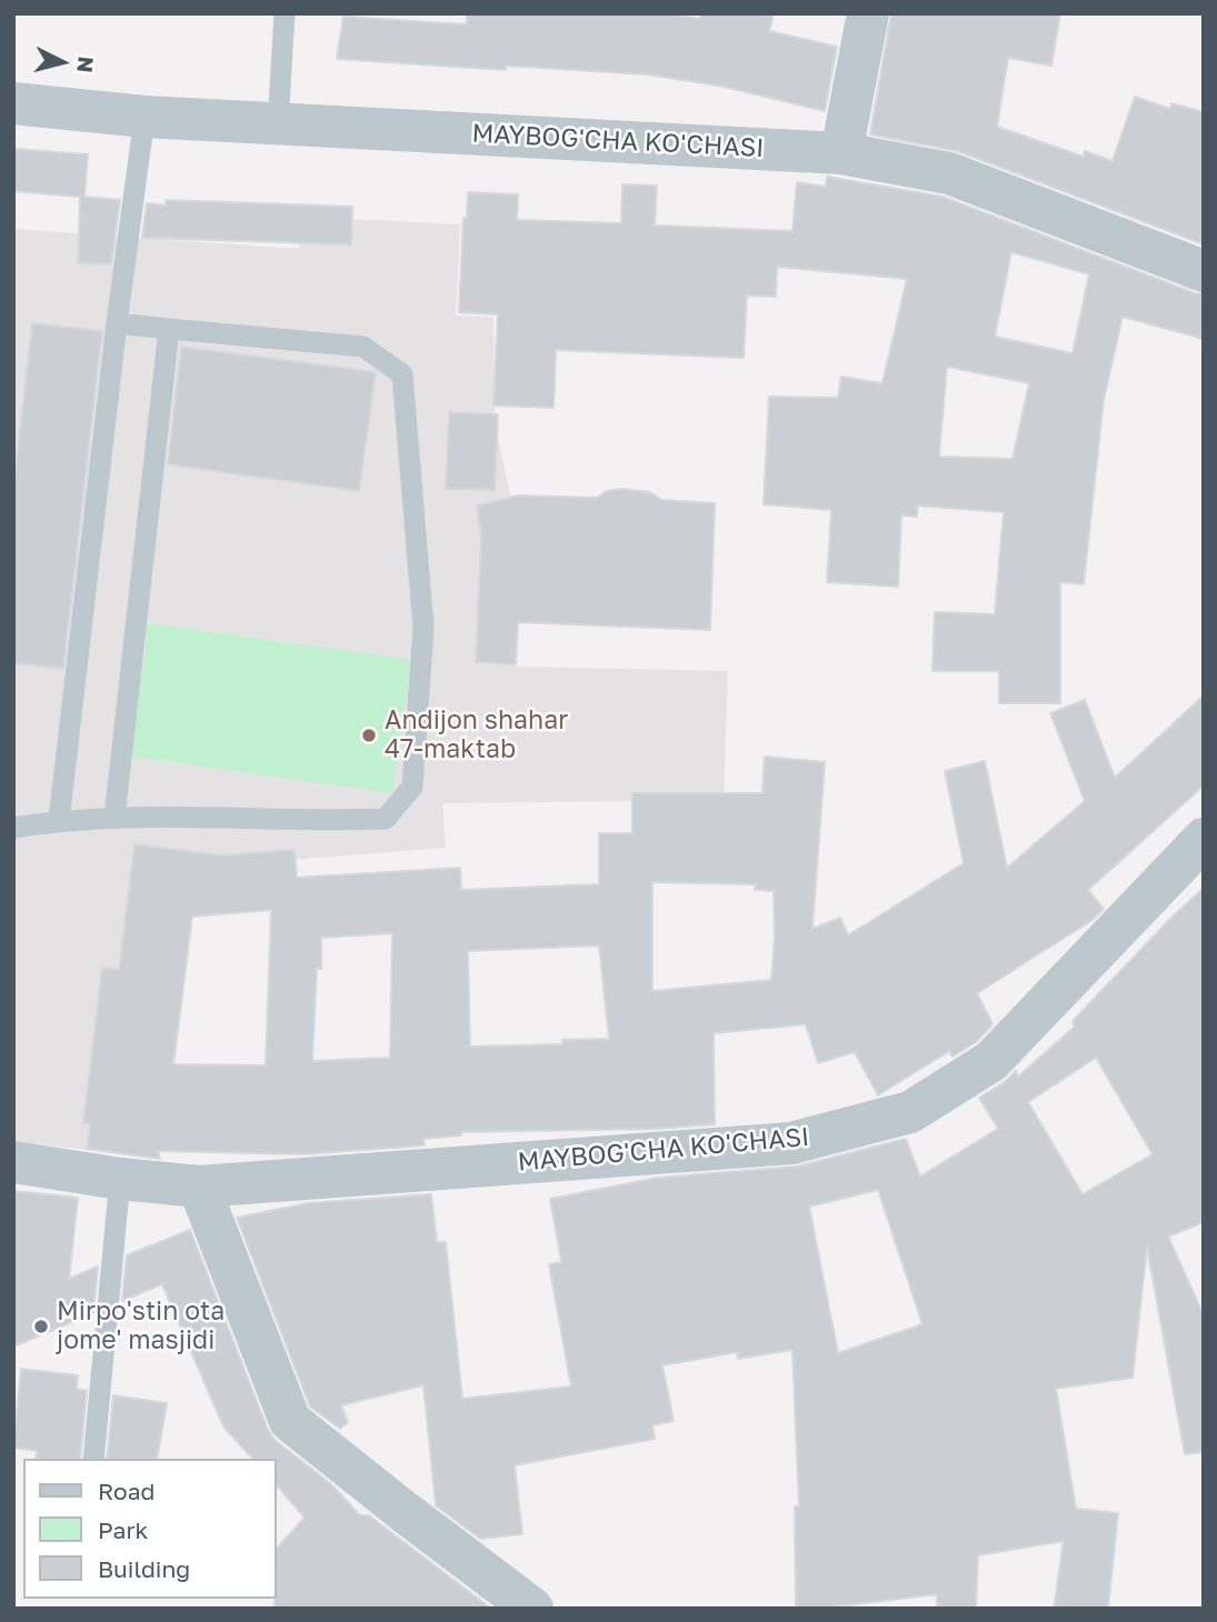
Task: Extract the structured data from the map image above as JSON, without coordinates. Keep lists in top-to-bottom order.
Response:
{
  "streets": {
    "street": ["MAYBOG'CHA KO'CHASI"]
  },
  "places": ["Andijon shahar 47-maktab", "Mirpo'stin ota jome' masjidi"],
  "legend": ["Road", "Park", "Building"],
  "north": "right"
}
